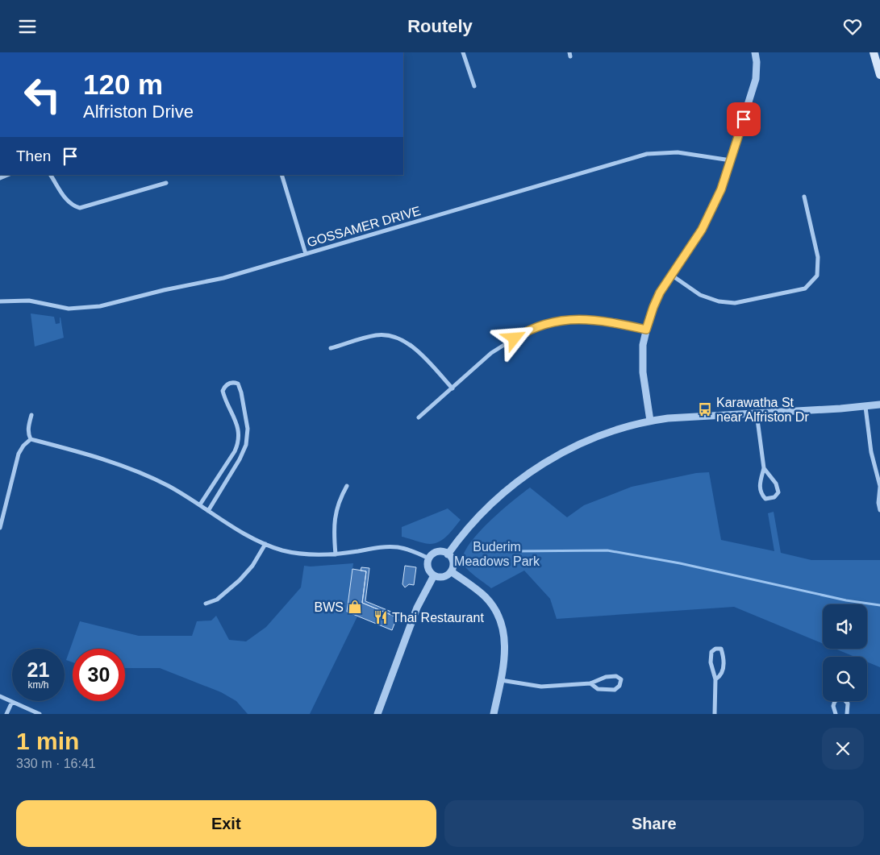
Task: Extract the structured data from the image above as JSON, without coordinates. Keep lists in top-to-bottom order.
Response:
{
  "streets": {
    "street": ["GOSSAMER DRIVE"]
  },
  "parks": ["Buderim Meadows Park"],
  "places": {
    "bus stop": ["Karawatha St near Alfriston Dr"],
    "shop": ["BWS"],
    "restaurant": ["Thai Restaurant"]
  },
  "page": {
    "header": "Routely",
    "turn": ["120 m", "Alfriston Drive"],
    "then": "Then",
    "speed": "21 km/h",
    "limit": "30",
    "heading": ["1 min", "330 m · 16:41"],
    "buttons": ["Exit", "Share"]
  }
}
